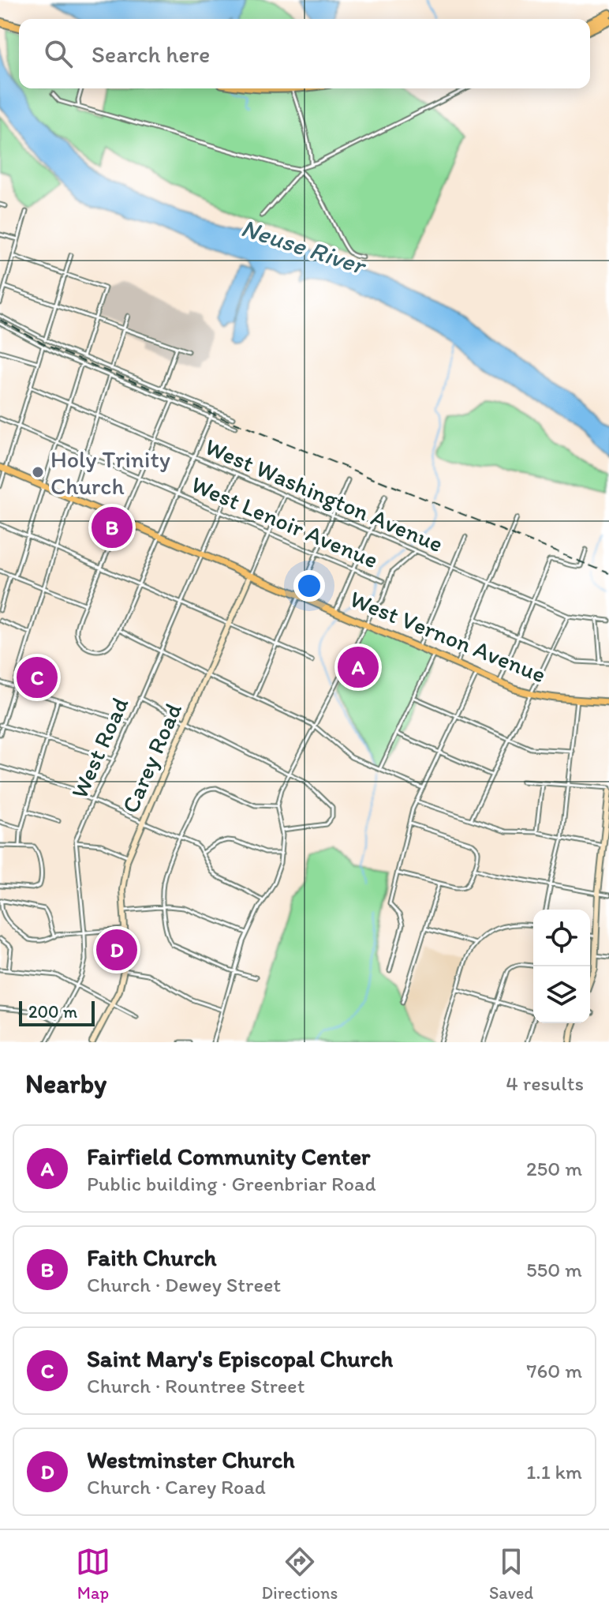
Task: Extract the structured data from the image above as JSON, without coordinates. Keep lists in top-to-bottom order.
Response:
{
  "streets": {
    "main road": ["West Vernon Avenue"],
    "street": [
      "West Washington Avenue",
      "West Lenoir Avenue",
      "West Road",
      "Carey Road"
    ]
  },
  "crossings": [
    ["West Washington Avenue", "West Road"],
    ["West Washington Avenue", "Carey Road"],
    ["West Lenoir Avenue", "West Road"],
    ["West Lenoir Avenue", "Carey Road"],
    ["West Vernon Avenue", "West Road"],
    ["West Vernon Avenue", "Carey Road"]
  ],
  "water": ["Neuse River"],
  "places": ["Holy Trinity Church"],
  "scale_bar": "200 m",
  "page": {
    "search": "Search here",
    "pins": [
      "B",
      "A",
      "C",
      "D"
    ],
    "scale": "200 m",
    "heading": ["Nearby", "4 results"],
    "list": [
      {
        "mark": "A",
        "name": "Fairfield Community Center",
        "note": "Public building · Greenbriar Road",
        "value": "250 m"
      },
      {
        "mark": "B",
        "name": "Faith Church",
        "note": "Church · Dewey Street",
        "value": "550 m"
      },
      {
        "mark": "C",
        "name": "Saint Mary's Episcopal Church",
        "note": "Church · Rountree Street",
        "value": "760 m"
      },
      {
        "mark": "D",
        "name": "Westminster Church",
        "note": "Church · Carey Road",
        "value": "1.1 km"
      }
    ],
    "nav": ["Map", "Directions", "Saved"]
  }
}
